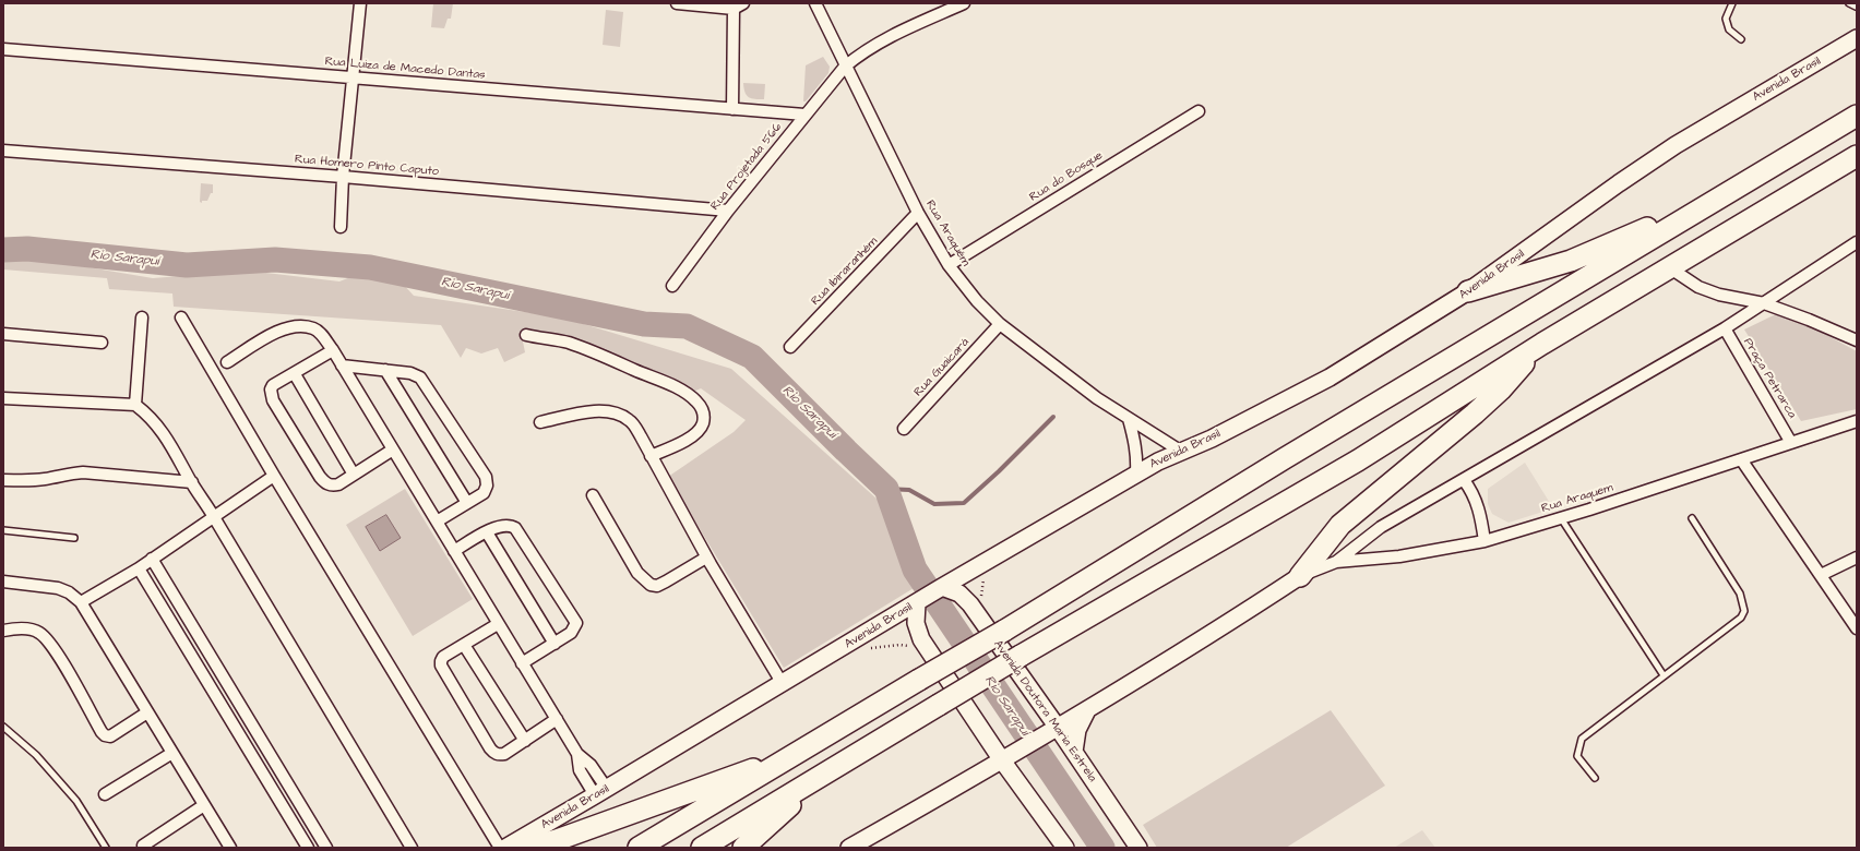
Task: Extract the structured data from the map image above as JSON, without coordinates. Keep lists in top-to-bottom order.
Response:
{
  "streets": {
    "street": [
      "Rua Luiza de Macedo Dantas",
      "Avenida Brasil",
      "Rua Homero Pinto Caputo",
      "Rua Projetada 566",
      "Rua do Bosque",
      "Rua Araquém",
      "Rua Ibiraranhém",
      "Rua Guaicará",
      "Praça Petrarca",
      "Rua Araquem",
      "Avenida Doutora Maria Estrela"
    ]
  },
  "crossings": [
    ["Rua Luiza de Macedo Dantas", "Rua Projetada 566"],
    ["Avenida Brasil", "Rua Araquém"],
    ["Avenida Brasil", "Avenida Doutora Maria Estrela"],
    ["Rua Homero Pinto Caputo", "Rua Projetada 566"],
    ["Rua Projetada 566", "Rua Araquém"],
    ["Rua do Bosque", "Rua Araquém"],
    ["Rua Araquém", "Rua Ibiraranhém"],
    ["Rua Araquém", "Rua Guaicará"],
    ["Praça Petrarca", "Rua Araquem"]
  ],
  "water": ["Rio Sarapuí"]
}
